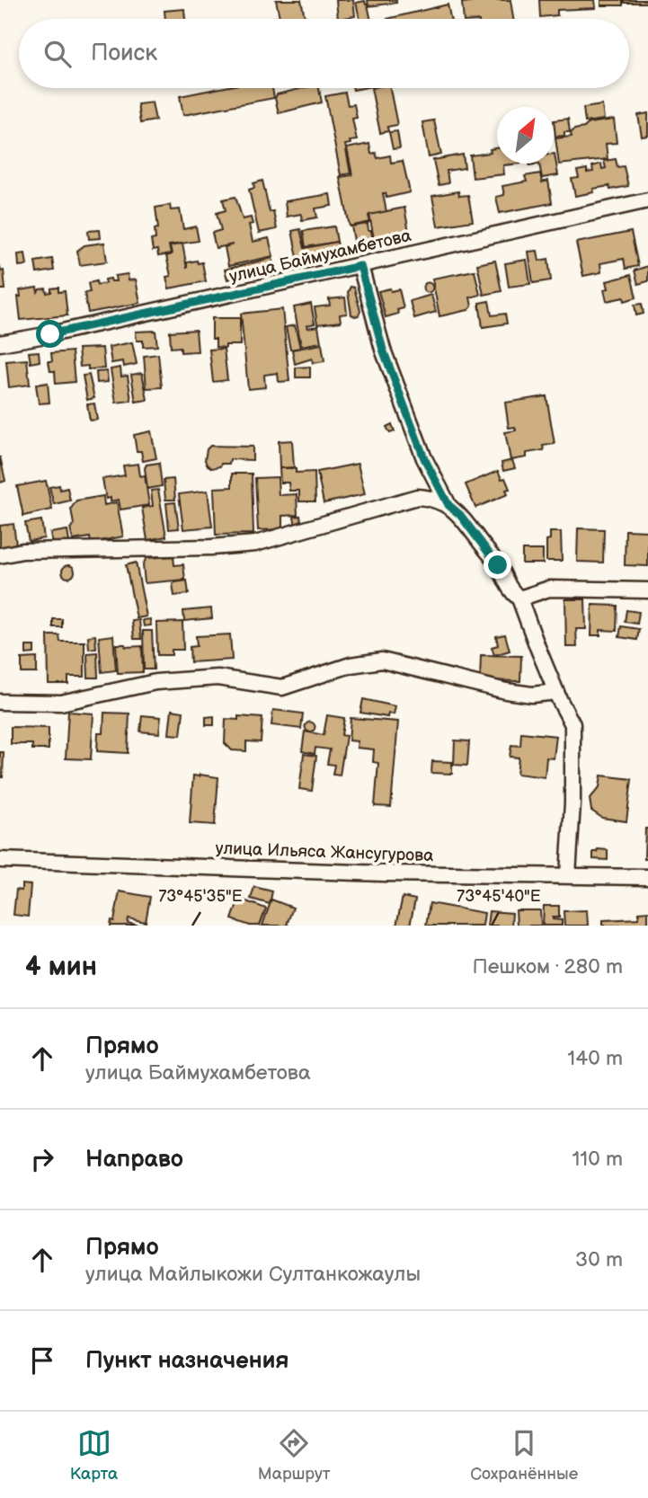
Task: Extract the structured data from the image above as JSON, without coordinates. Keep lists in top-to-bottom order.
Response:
{
  "streets": {
    "street": ["улица Баймухамбетова", "улица Ильяса Жансугурова"]
  },
  "north": "top right",
  "page": {
    "search": "Поиск",
    "heading": ["4 мин", "Пешком · 280 m"],
    "list": [
      ["Прямо", "улица Баймухамбетова", "140 m"],
      ["Направо", "110 m"],
      ["Прямо", "улица Майлыкожи Султанкожаулы", "30 m"],
      "Пункт назначения"
    ],
    "nav": ["Карта", "Маршрут", "Сохранённые"]
  },
  "coordinates": ["73°45'35\"E", "73°45'40\"E"]
}
